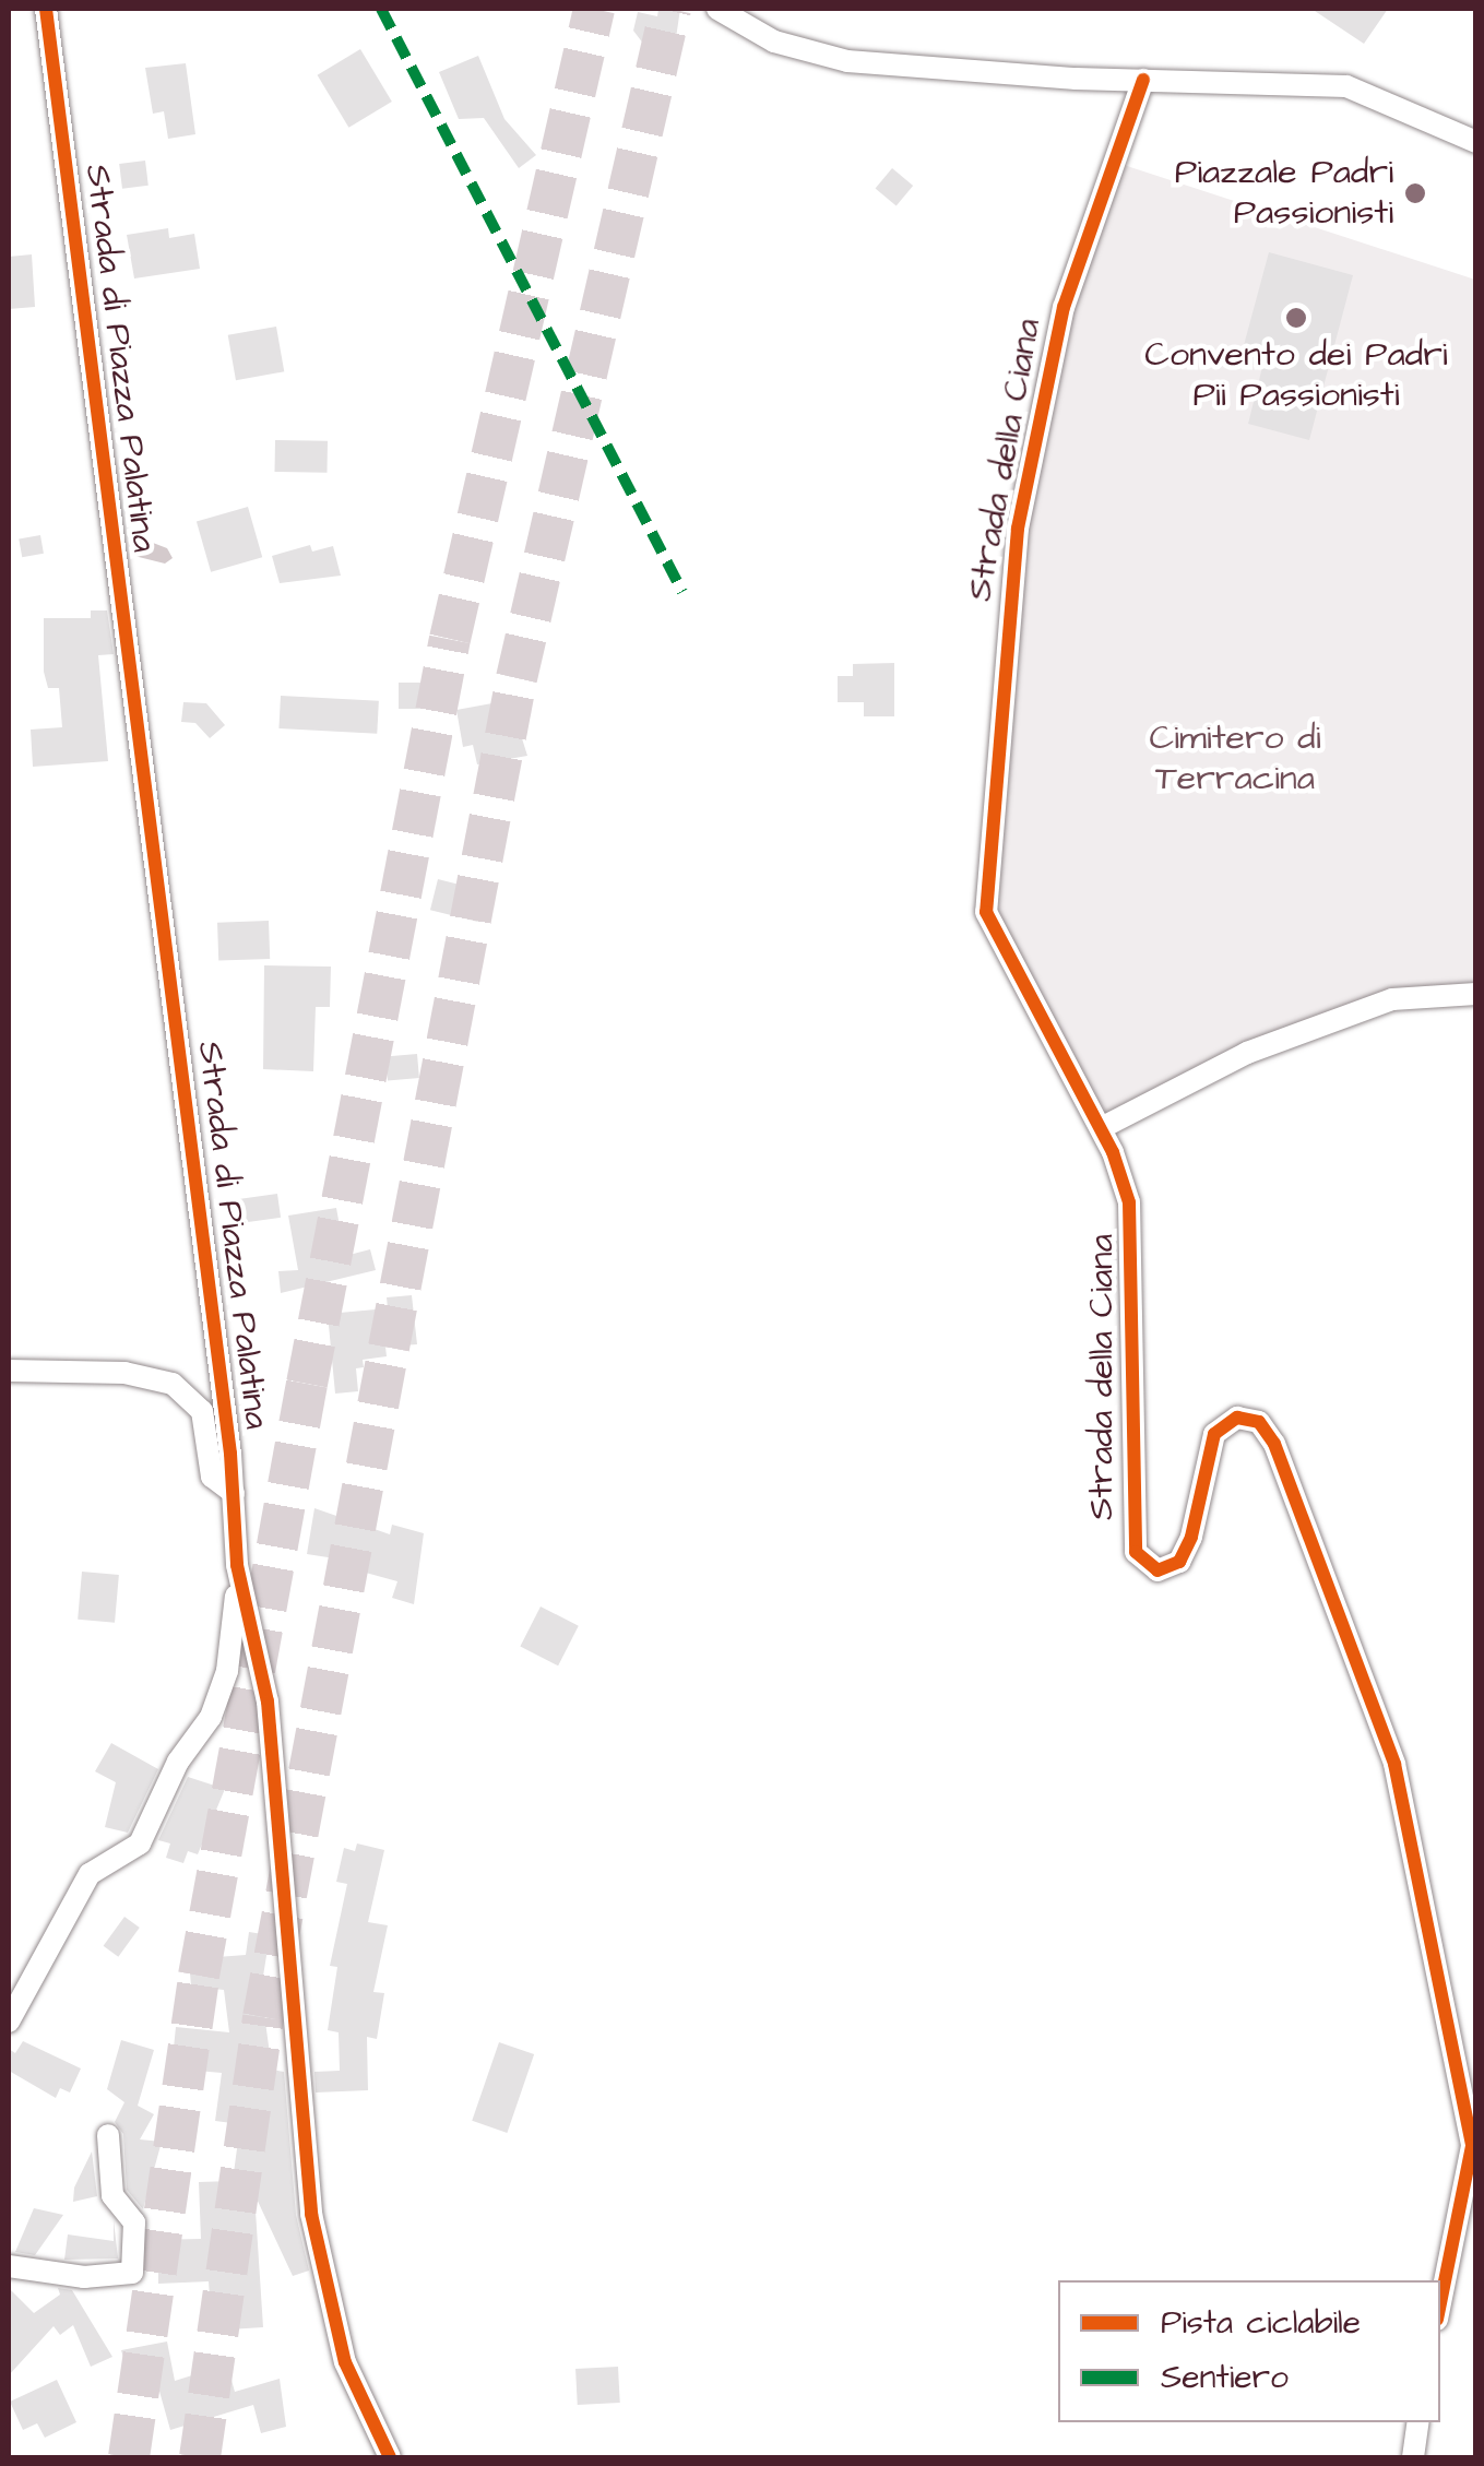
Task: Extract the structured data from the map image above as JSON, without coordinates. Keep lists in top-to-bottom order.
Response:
{
  "streets": {
    "street": ["Strada di Piazza Palatina", "Strada della Ciana"]
  },
  "parks": ["Cimitero di Terracina"],
  "places": ["Piazzale Padri Passionisti", "Convento dei Padri Pii Passionisti"],
  "legend": ["Pista ciclabile", "Sentiero"]
}
